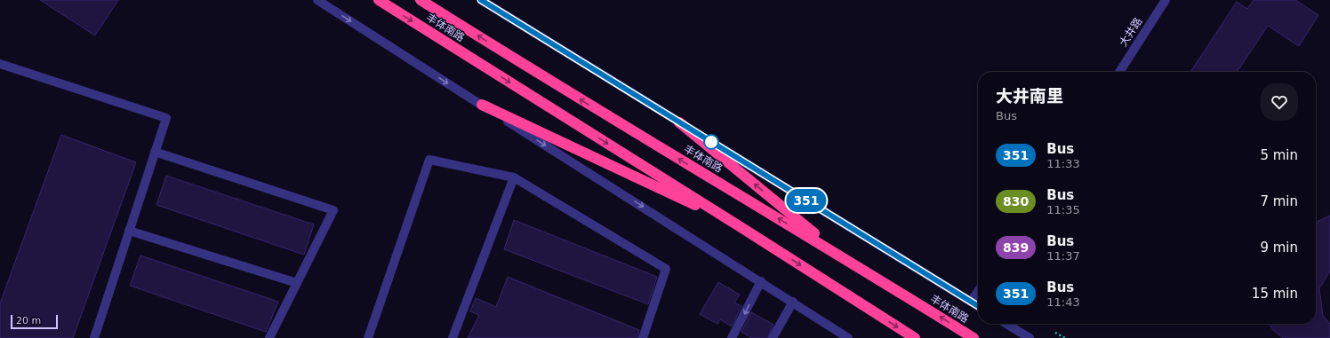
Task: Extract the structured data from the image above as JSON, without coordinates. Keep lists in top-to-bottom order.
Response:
{
  "streets": {
    "highway": ["丰体南路"],
    "street": ["大井路"]
  },
  "lines": ["bus line 351"],
  "scale_bar": "20 m",
  "page": {
    "on_map": "351",
    "heading": ["大井南里", "Bus"],
    "list": [
      {
        "mark": "351",
        "name": "Bus",
        "note": "11:33",
        "value": "5 min"
      },
      {
        "mark": "830",
        "name": "Bus",
        "note": "11:35",
        "value": "7 min"
      },
      {
        "mark": "839",
        "name": "Bus",
        "note": "11:37",
        "value": "9 min"
      },
      {
        "mark": "351",
        "name": "Bus",
        "note": "11:43",
        "value": "15 min"
      }
    ],
    "scale": "20 m"
  }
}
